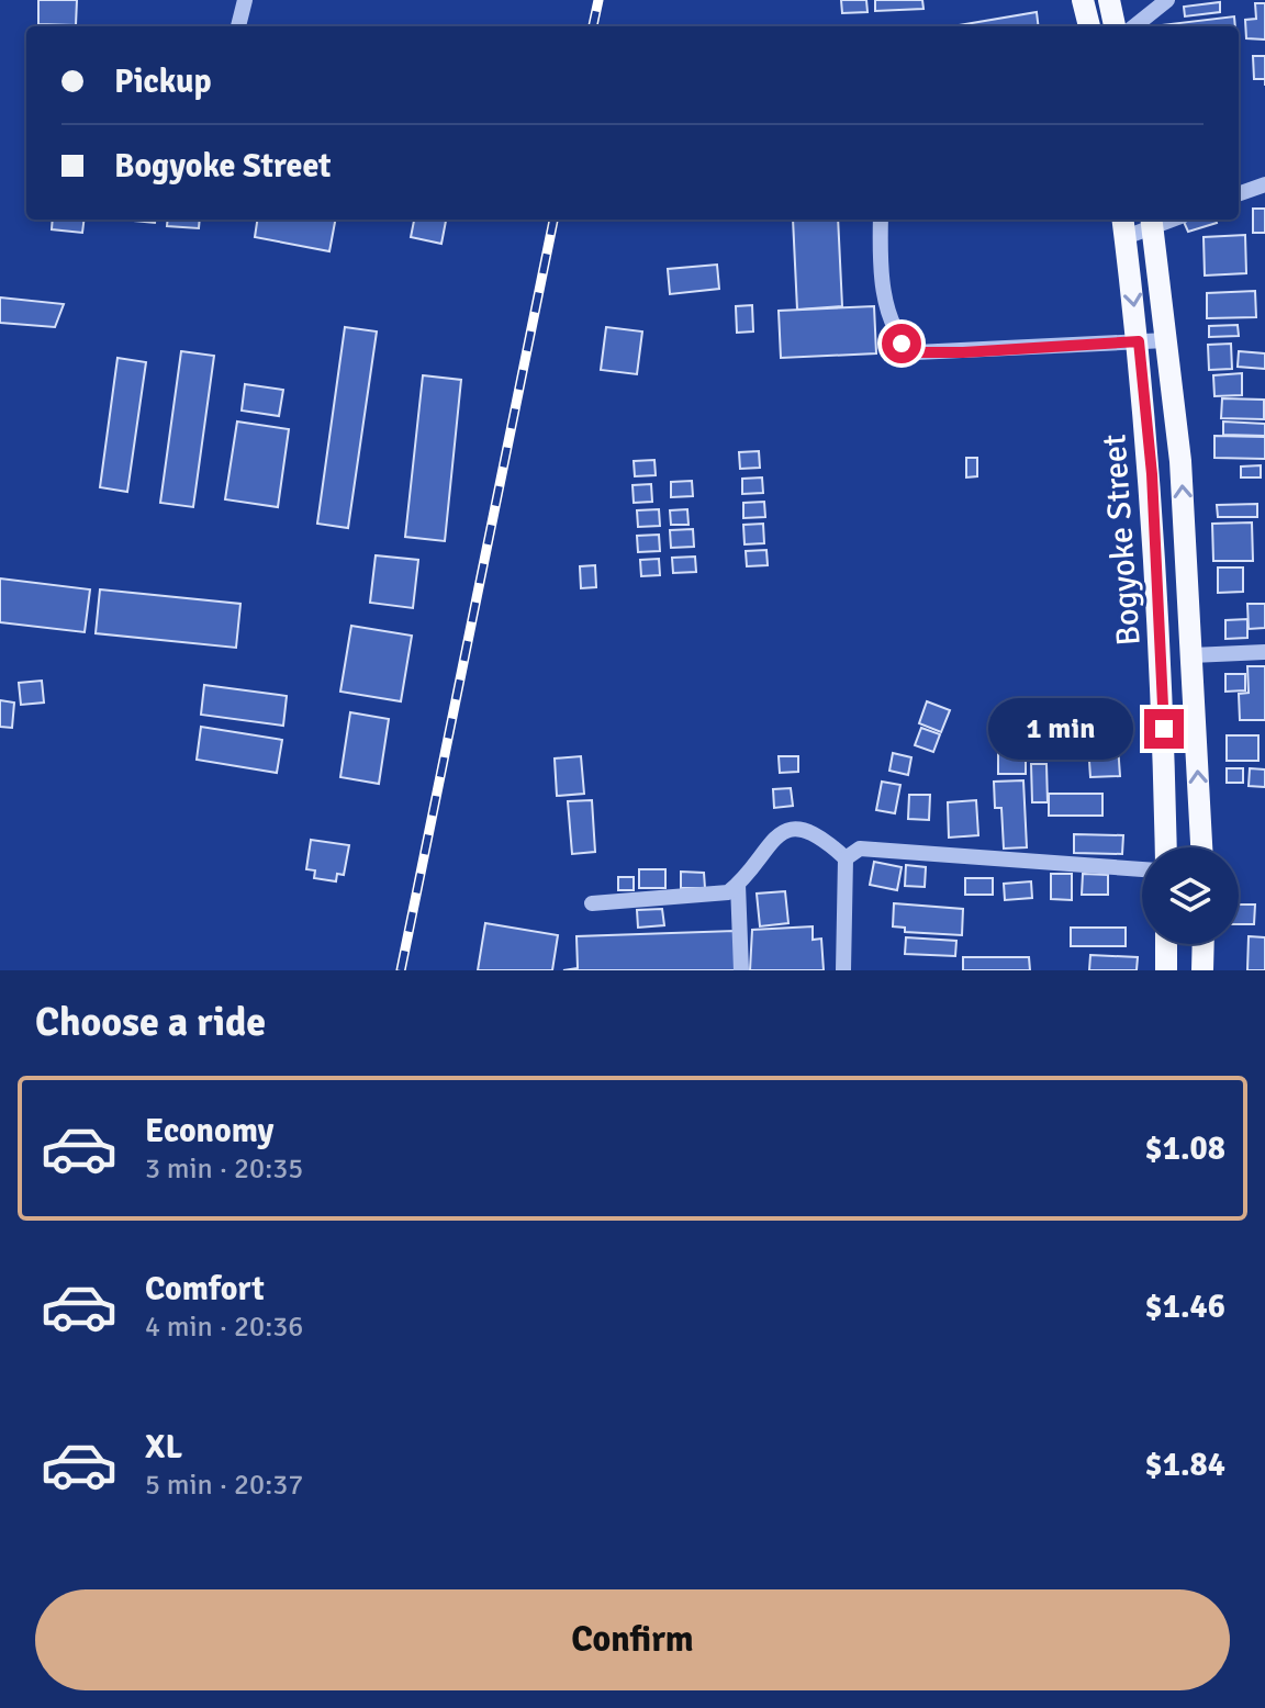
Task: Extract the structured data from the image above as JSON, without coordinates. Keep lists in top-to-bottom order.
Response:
{
  "streets": {
    "main road": ["Bogyoke Street"]
  },
  "page": {
    "banner": ["Pickup", "Bogyoke Street"],
    "bubble": "1 min",
    "heading": "Choose a ride",
    "list": [
      {
        "name": "Economy",
        "note": "3 min · 20:35",
        "value": "$1.08"
      },
      {
        "name": "Comfort",
        "note": "4 min · 20:36",
        "value": "$1.46"
      },
      {
        "name": "XL",
        "note": "5 min · 20:37",
        "value": "$1.84"
      }
    ],
    "buttons": "Confirm"
  }
}
